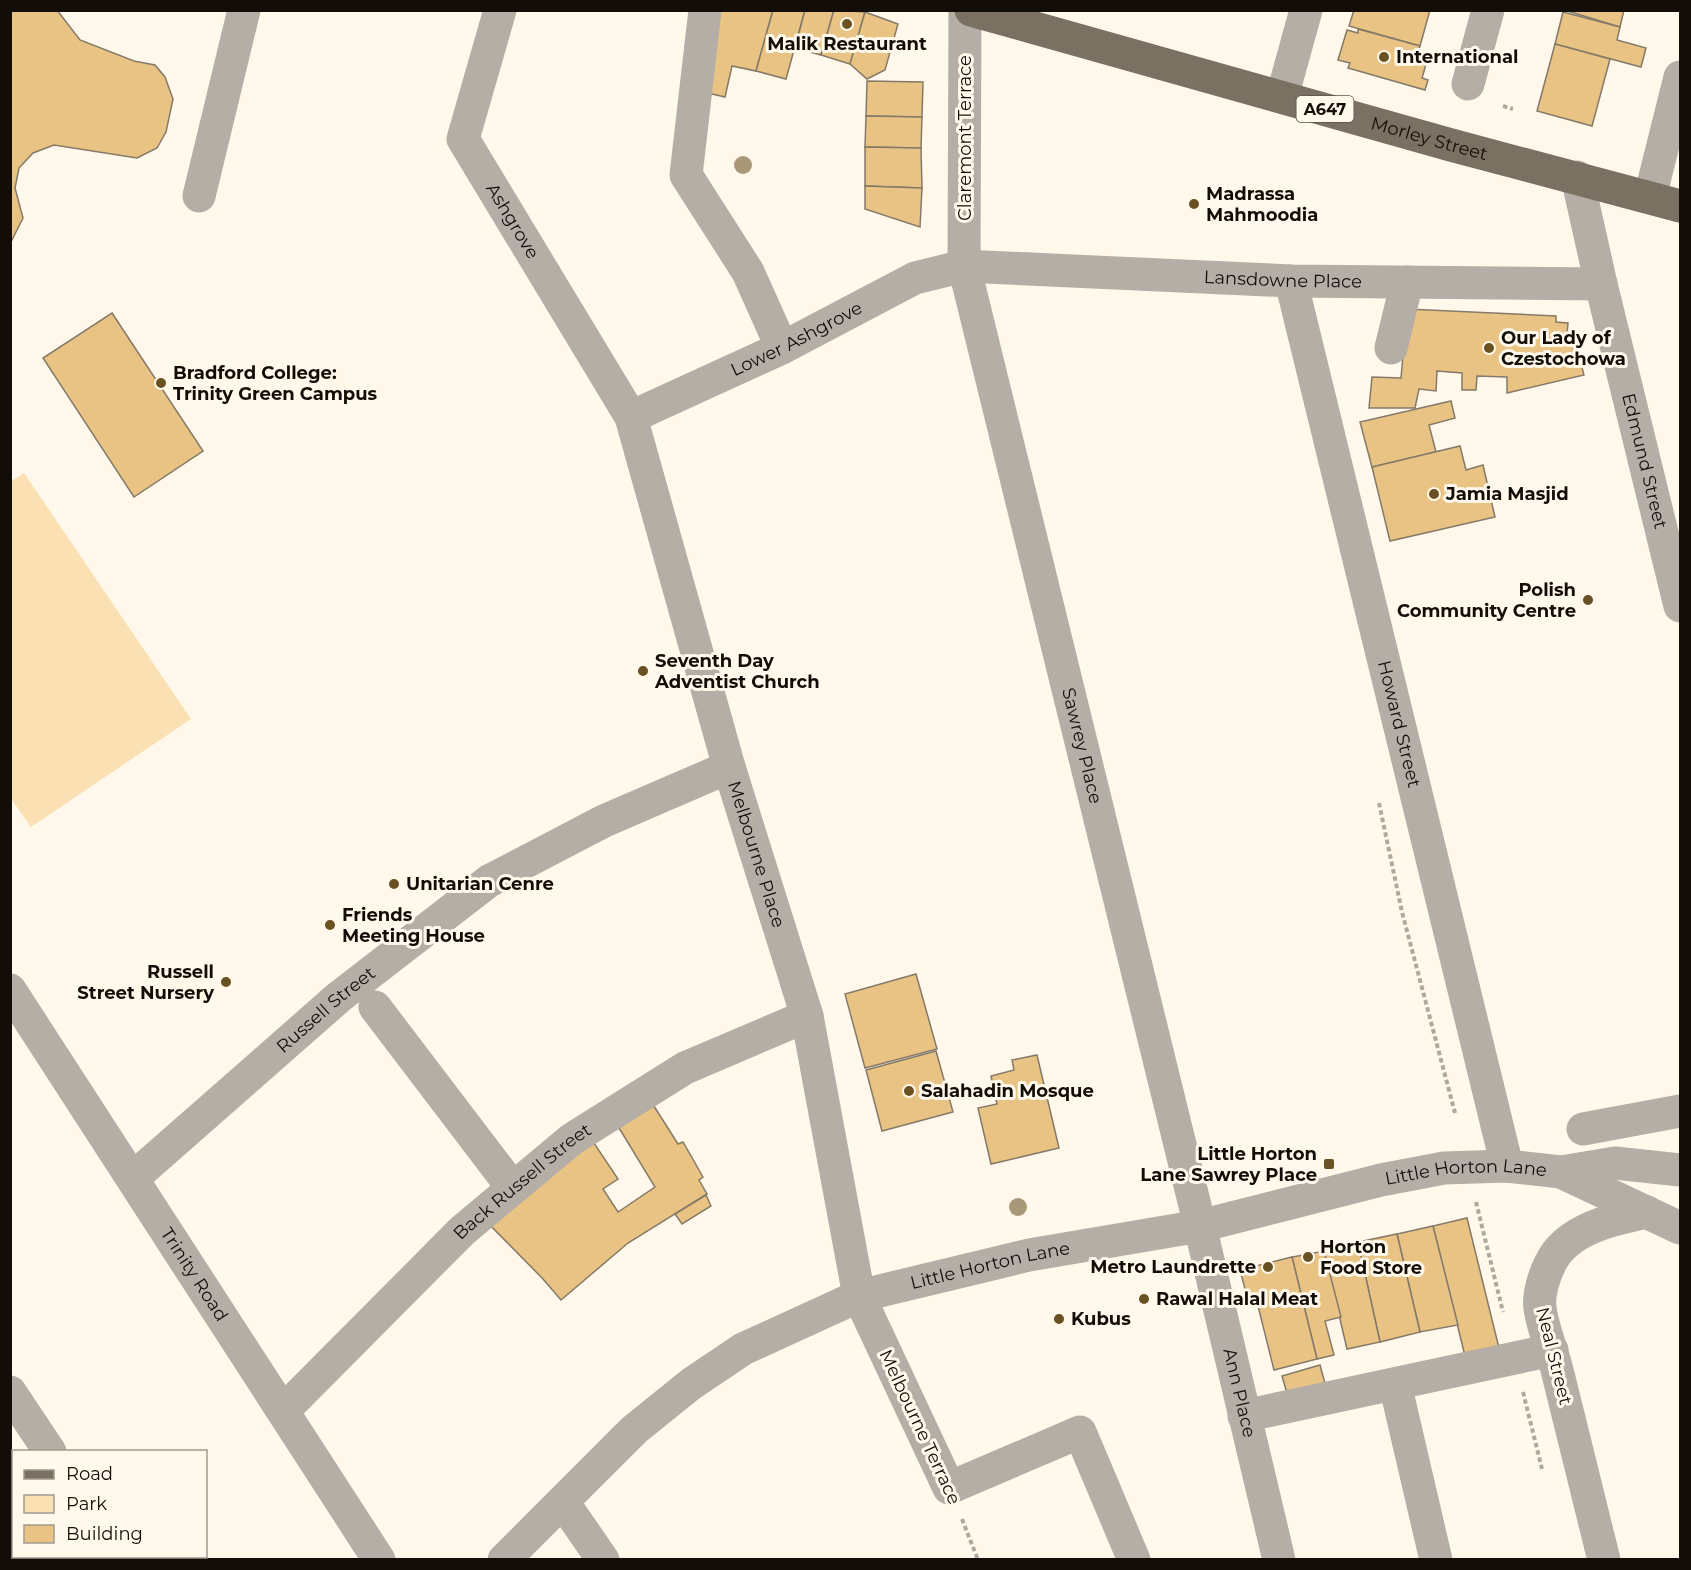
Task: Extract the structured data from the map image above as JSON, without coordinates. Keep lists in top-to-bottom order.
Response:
{
  "streets": {
    "main road": ["A647", "Morley Street"],
    "street": [
      "Claremont Terrace",
      "Ashgrove",
      "Lansdowne Place",
      "Lower Ashgrove",
      "Edmund Street",
      "Howard Street",
      "Sawrey Place",
      "Melbourne Place",
      "Russell Street",
      "Little Horton Lane",
      "Back Russell Street",
      "Trinity Road",
      "Neal Street",
      "Ann Place",
      "Melbourne Terrace"
    ]
  },
  "crossings": [
    ["Claremont Terrace", "Lansdowne Place"],
    ["Claremont Terrace", "Lower Ashgrove"],
    ["Claremont Terrace", "Sawrey Place"],
    ["Morley Street", "Edmund Street"],
    ["Ashgrove", "Lower Ashgrove"],
    ["Ashgrove", "Melbourne Place"],
    ["Lansdowne Place", "Lower Ashgrove"],
    ["Lansdowne Place", "Edmund Street"],
    ["Lansdowne Place", "Howard Street"],
    ["Lansdowne Place", "Sawrey Place"],
    ["Lower Ashgrove", "Sawrey Place"],
    ["Lower Ashgrove", "Melbourne Place"],
    ["Howard Street", "Little Horton Lane"],
    ["Sawrey Place", "Little Horton Lane"],
    ["Sawrey Place", "Ann Place"],
    ["Melbourne Place", "Russell Street"],
    ["Melbourne Place", "Little Horton Lane"],
    ["Melbourne Place", "Back Russell Street"],
    ["Melbourne Place", "Melbourne Terrace"],
    ["Russell Street", "Trinity Road"],
    ["Little Horton Lane", "Neal Street"],
    ["Little Horton Lane", "Ann Place"],
    ["Little Horton Lane", "Melbourne Terrace"],
    ["Back Russell Street", "Trinity Road"]
  ],
  "places": {
    "other": [
      "Malik Restaurant",
      "International",
      "Madrassa Mahmoodia",
      "Our Lady of Czestochowa",
      "Bradford College: Trinity Green Campus",
      "Jamia Masjid",
      "Polish Community Centre",
      "Seventh Day Adventist Church",
      "Unitarian Cenre",
      "Friends Meeting House",
      "Russell Street Nursery",
      "Salahadin Mosque",
      "Horton Food Store",
      "Metro Laundrette",
      "Rawal Halal Meat",
      "Kubus"
    ],
    "transit": ["Little Horton Lane Sawrey Place"]
  },
  "legend": ["Road", "Park", "Building"]
}
